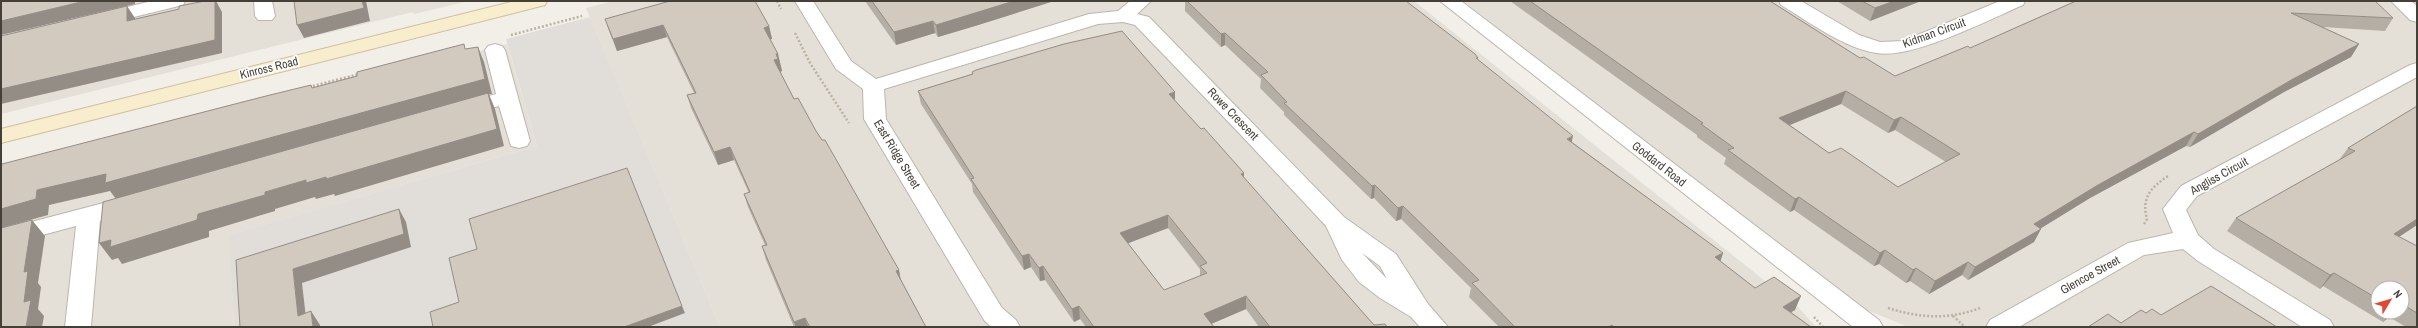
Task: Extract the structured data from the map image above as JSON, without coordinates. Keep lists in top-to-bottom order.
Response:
{
  "streets": {
    "street": [
      "Kidman Circuit",
      "Kinross Road",
      "Rowe Crescent",
      "East Ridge Street",
      "Goddard Road",
      "Angliss Circuit",
      "Glencoe Street"
    ]
  },
  "crossings": [
    ["Rowe Crescent", "East Ridge Street"],
    ["Angliss Circuit", "Glencoe Street"]
  ],
  "north": "top right"
}
